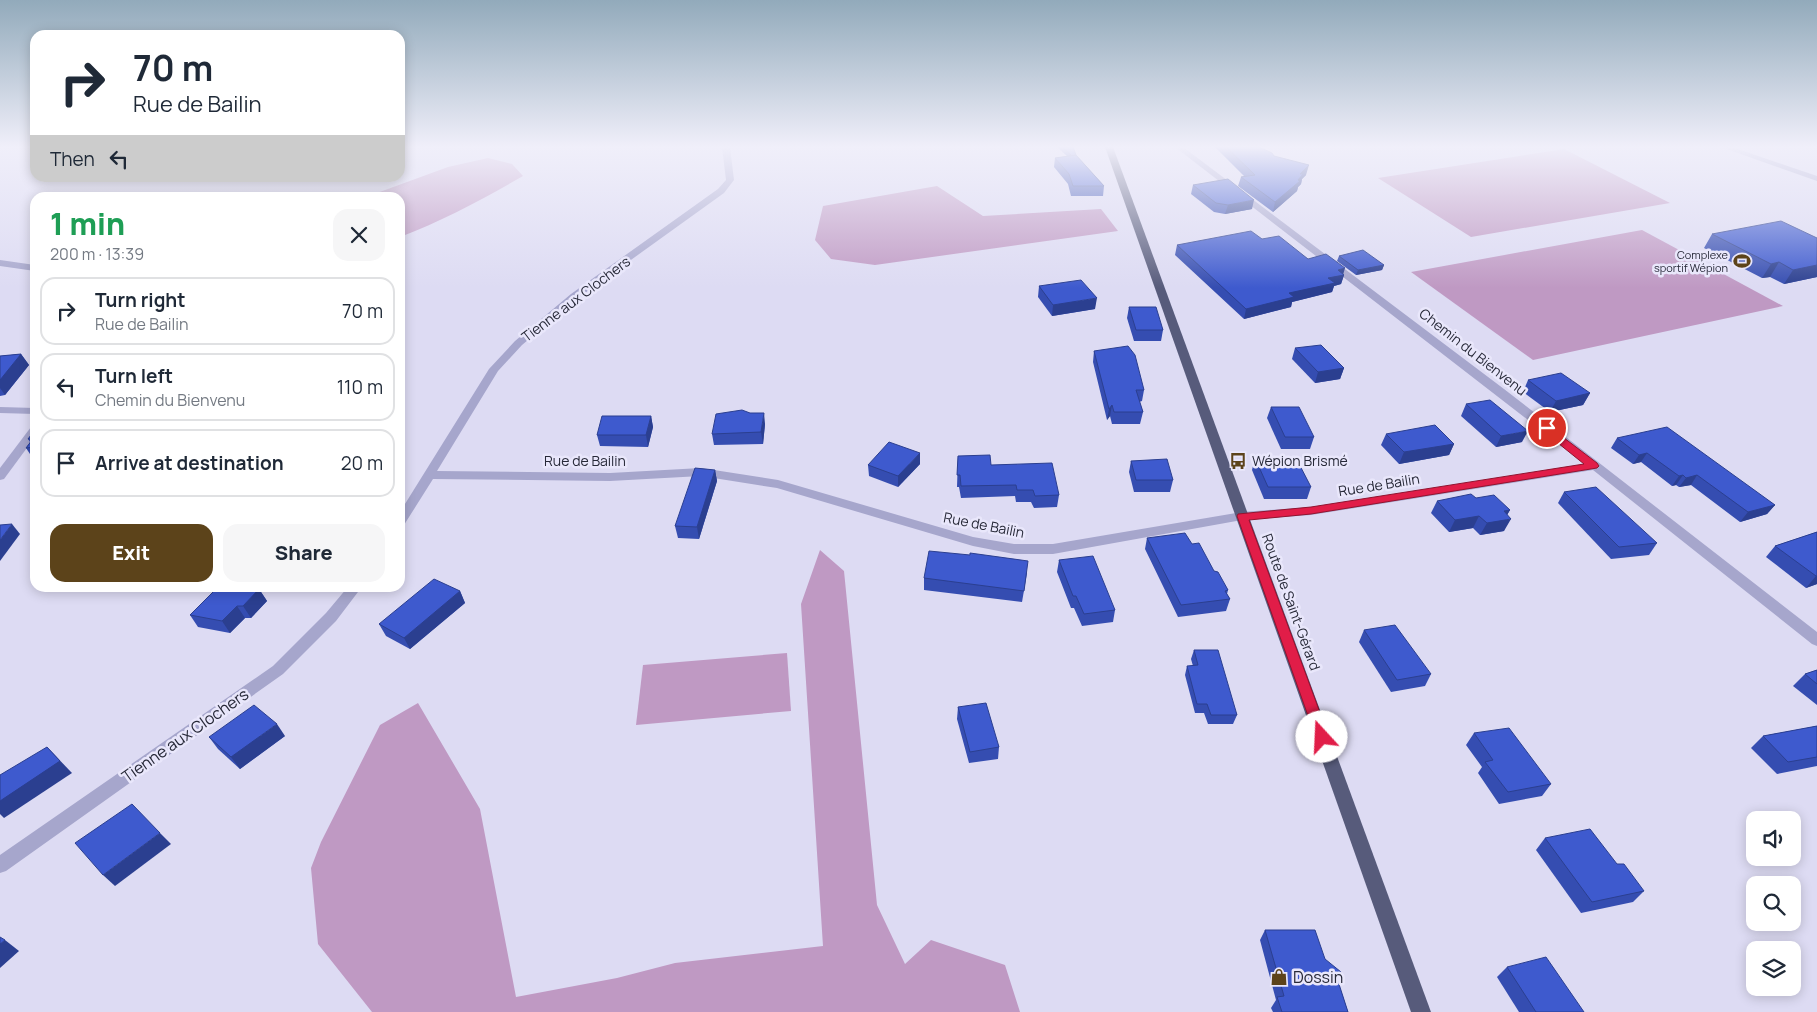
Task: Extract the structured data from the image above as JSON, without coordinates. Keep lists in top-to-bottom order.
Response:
{
  "streets": {
    "main road": ["Route de Saint-Gérard"],
    "street": ["Tienne aux Clochers", "Chemin du Bienvenu", "Rue de Bailin"]
  },
  "crossings": [
    ["Tienne aux Clochers", "Rue de Bailin"],
    ["Chemin du Bienvenu", "Rue de Bailin"],
    ["Rue de Bailin", "Route de Saint-Gérard"]
  ],
  "places": {
    "sports": ["Complexe sportif Wépion"],
    "bus stop": ["Wépion Brismé"],
    "shop": ["Dossin"]
  },
  "page": {
    "turn": ["70 m", "Rue de Bailin"],
    "then": "Then",
    "heading": ["1 min", "200 m · 13:39"],
    "list": [
      {
        "name": "Turn right",
        "note": "Rue de Bailin",
        "value": "70 m"
      },
      {
        "name": "Turn left",
        "note": "Chemin du Bienvenu",
        "value": "110 m"
      },
      {
        "name": "Arrive at destination",
        "value": "20 m"
      }
    ],
    "buttons": ["Exit", "Share"]
  }
}
